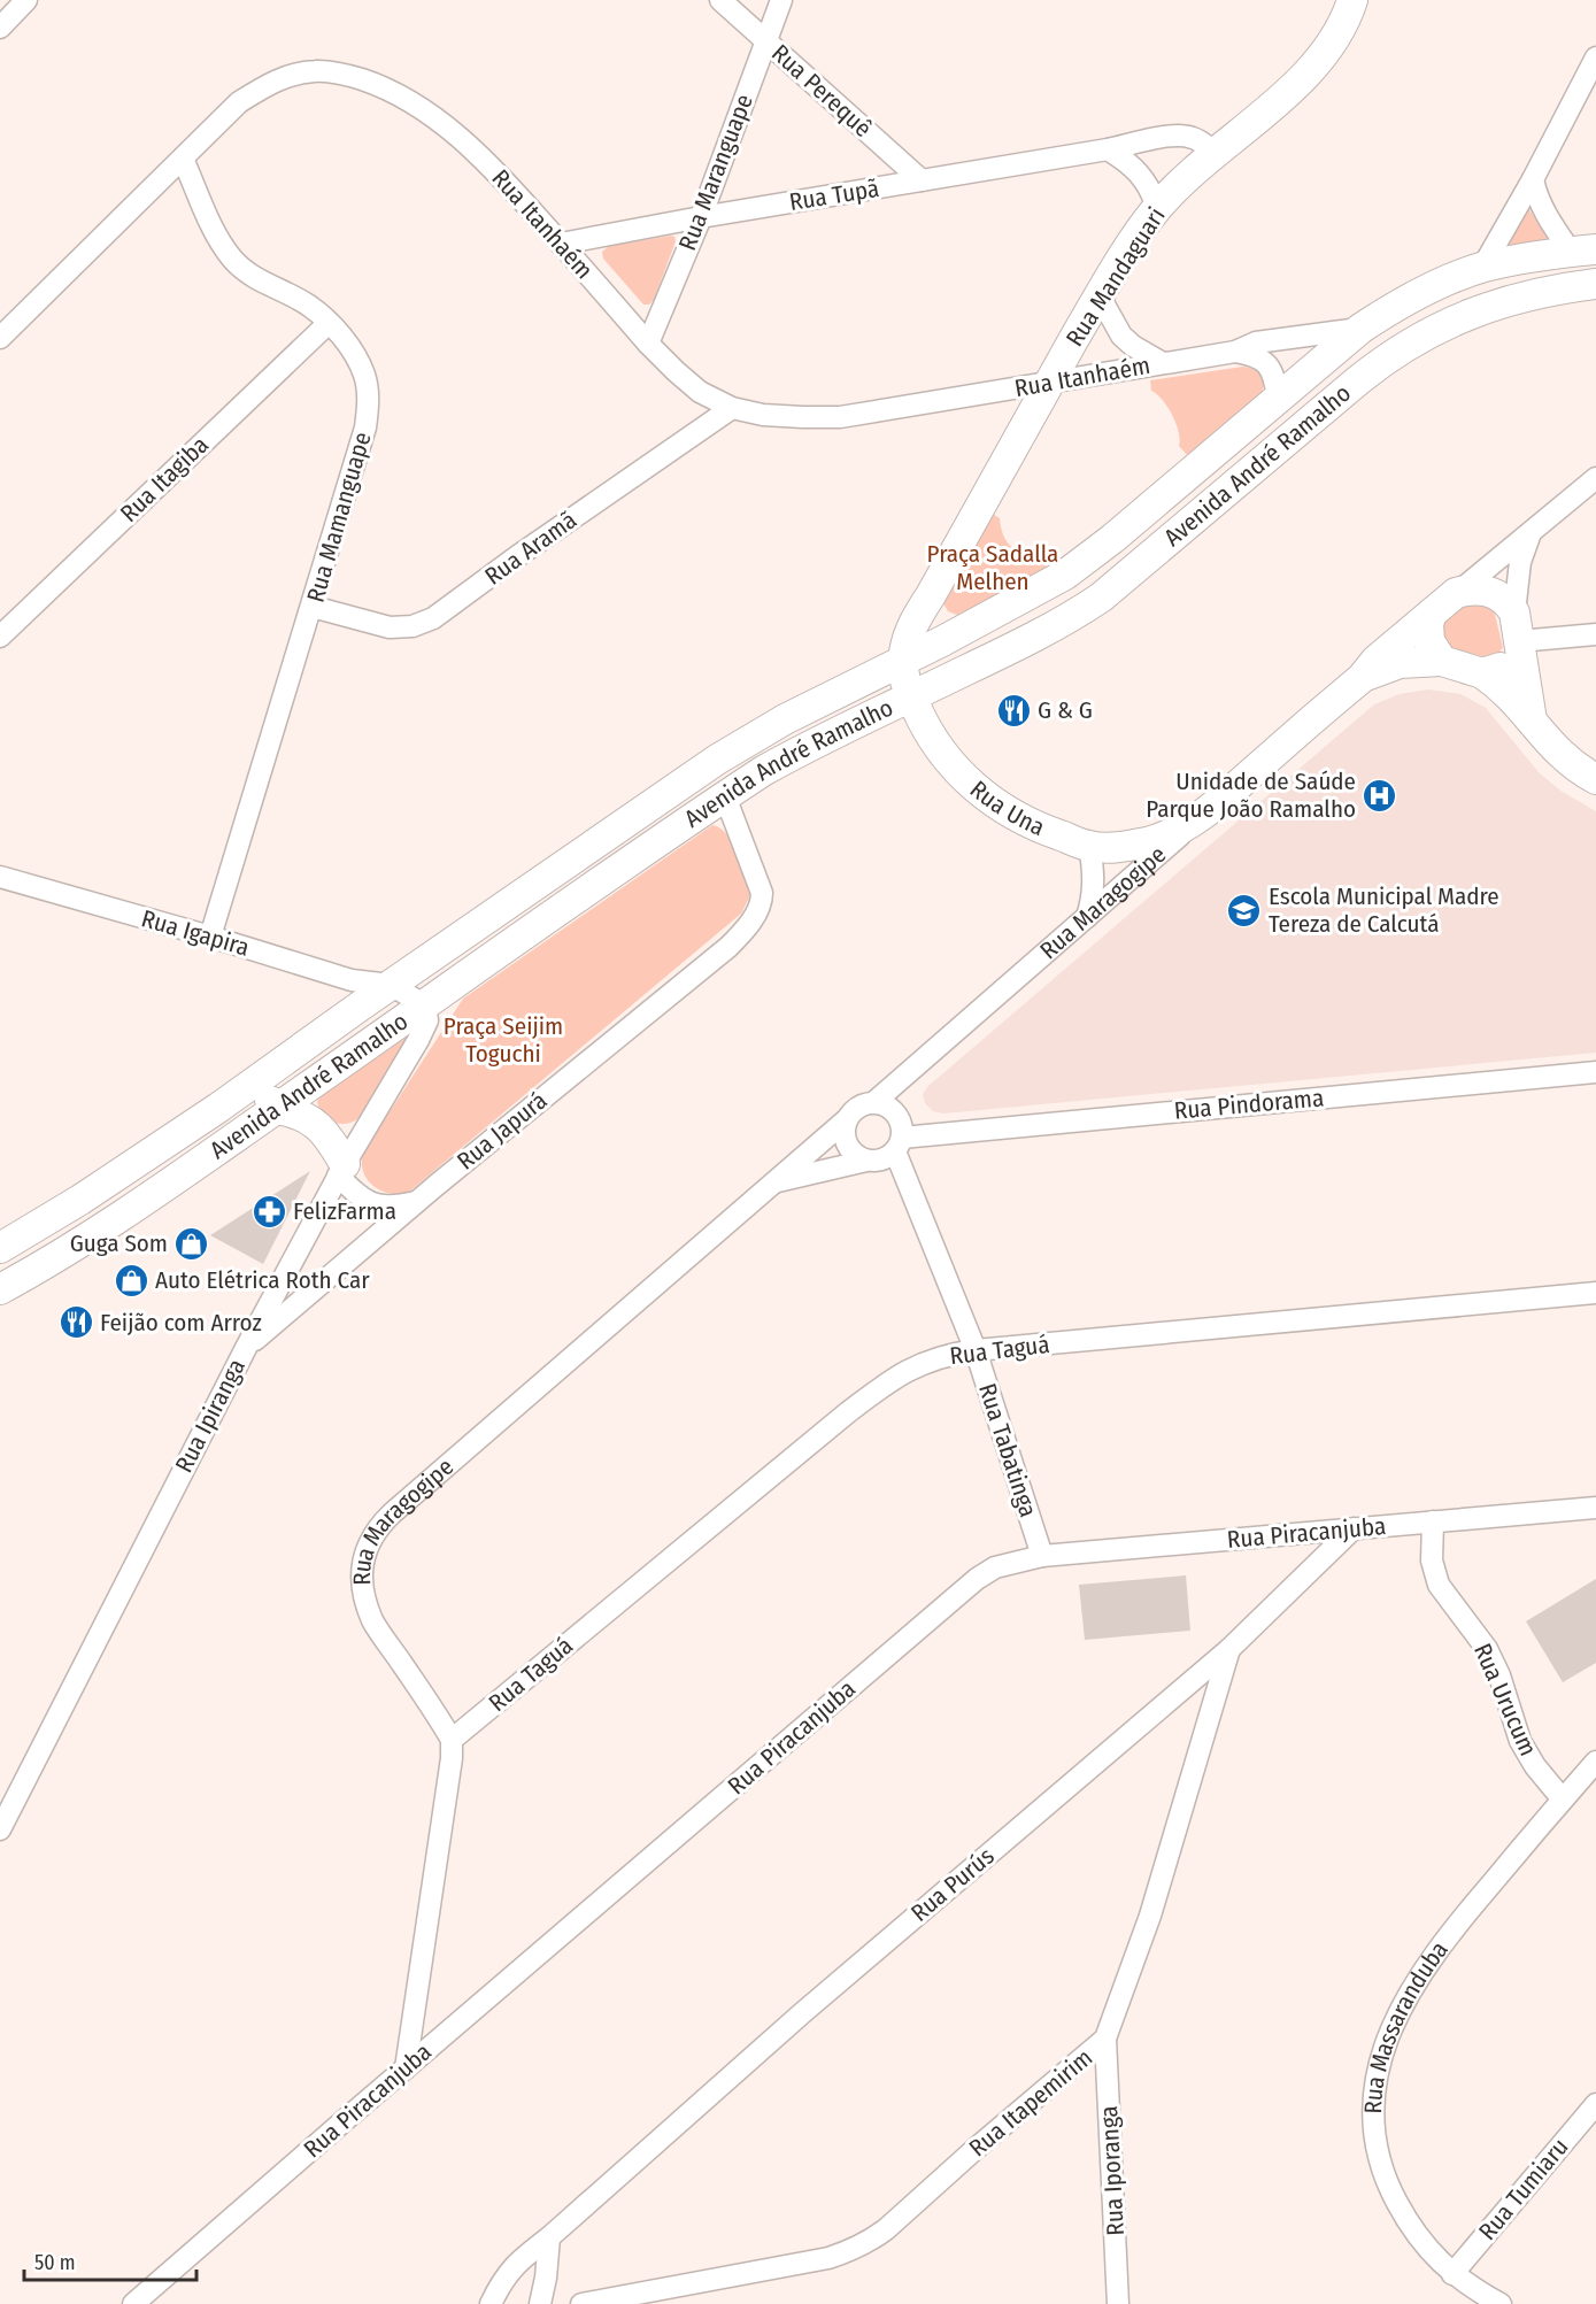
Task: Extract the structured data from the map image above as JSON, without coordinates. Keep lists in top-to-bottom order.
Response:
{
  "streets": {
    "main road": [
      "Rua Mandaguari",
      "Avenida André Ramalho",
      "Rua Una",
      "Rua Maragogipe"
    ],
    "street": [
      "Rua Perequê",
      "Rua Maranguape",
      "Rua Tupã",
      "Rua Itanhaém",
      "Rua Itagiba",
      "Rua Mamanguape",
      "Rua Aramã",
      "Rua Igapira",
      "Rua Pindorama",
      "Rua Japurá",
      "Rua Taguá",
      "Rua Ipiranga",
      "Rua Tabatinga",
      "Rua Piracanjuba",
      "Rua Urucum",
      "Rua Purús",
      "Rua Massaranduba",
      "Rua Itapemirim",
      "Rua Iporanga",
      "Rua Tumiaru"
    ]
  },
  "crossings": [
    ["Rua Perequê", "Rua Maranguape"],
    ["Rua Perequê", "Rua Tupã"],
    ["Rua Maranguape", "Rua Tupã"],
    ["Rua Maranguape", "Rua Itanhaém"],
    ["Rua Tupã", "Rua Itanhaém"],
    ["Rua Tupã", "Rua Mandaguari"],
    ["Rua Itanhaém", "Rua Mandaguari"],
    ["Rua Itanhaém", "Avenida André Ramalho"],
    ["Rua Itanhaém", "Rua Mamanguape"],
    ["Rua Itanhaém", "Rua Aramã"],
    ["Rua Mandaguari", "Avenida André Ramalho"],
    ["Rua Mandaguari", "Rua Una"],
    ["Avenida André Ramalho", "Rua Una"],
    ["Avenida André Ramalho", "Rua Igapira"],
    ["Avenida André Ramalho", "Rua Japurá"],
    ["Avenida André Ramalho", "Rua Ipiranga"],
    ["Rua Itagiba", "Rua Mamanguape"],
    ["Rua Mamanguape", "Rua Aramã"],
    ["Rua Mamanguape", "Rua Igapira"],
    ["Rua Una", "Rua Maragogipe"],
    ["Rua Maragogipe", "Rua Pindorama"],
    ["Rua Maragogipe", "Rua Taguá"],
    ["Rua Maragogipe", "Rua Tabatinga"],
    ["Rua Pindorama", "Rua Tabatinga"],
    ["Rua Japurá", "Rua Ipiranga"],
    ["Rua Taguá", "Rua Tabatinga"],
    ["Rua Tabatinga", "Rua Piracanjuba"],
    ["Rua Piracanjuba", "Rua Urucum"],
    ["Rua Piracanjuba", "Rua Purús"],
    ["Rua Urucum", "Rua Massaranduba"],
    ["Rua Purús", "Rua Itapemirim"],
    ["Rua Massaranduba", "Rua Tumiaru"],
    ["Rua Itapemirim", "Rua Iporanga"]
  ],
  "parks": ["Praça Sadalla Melhen", "Praça Seijim Toguchi"],
  "places": {
    "restaurant": ["G & G", "Feijão com Arroz"],
    "hospital": ["Unidade de Saúde Parque João Ramalho"],
    "school or university": ["Escola Municipal Madre Tereza de Calcutá"],
    "pharmacy": ["FelizFarma"],
    "shop": ["Guga Som", "Auto Elétrica Roth Car"]
  },
  "scale_bar": "50 m"
}
